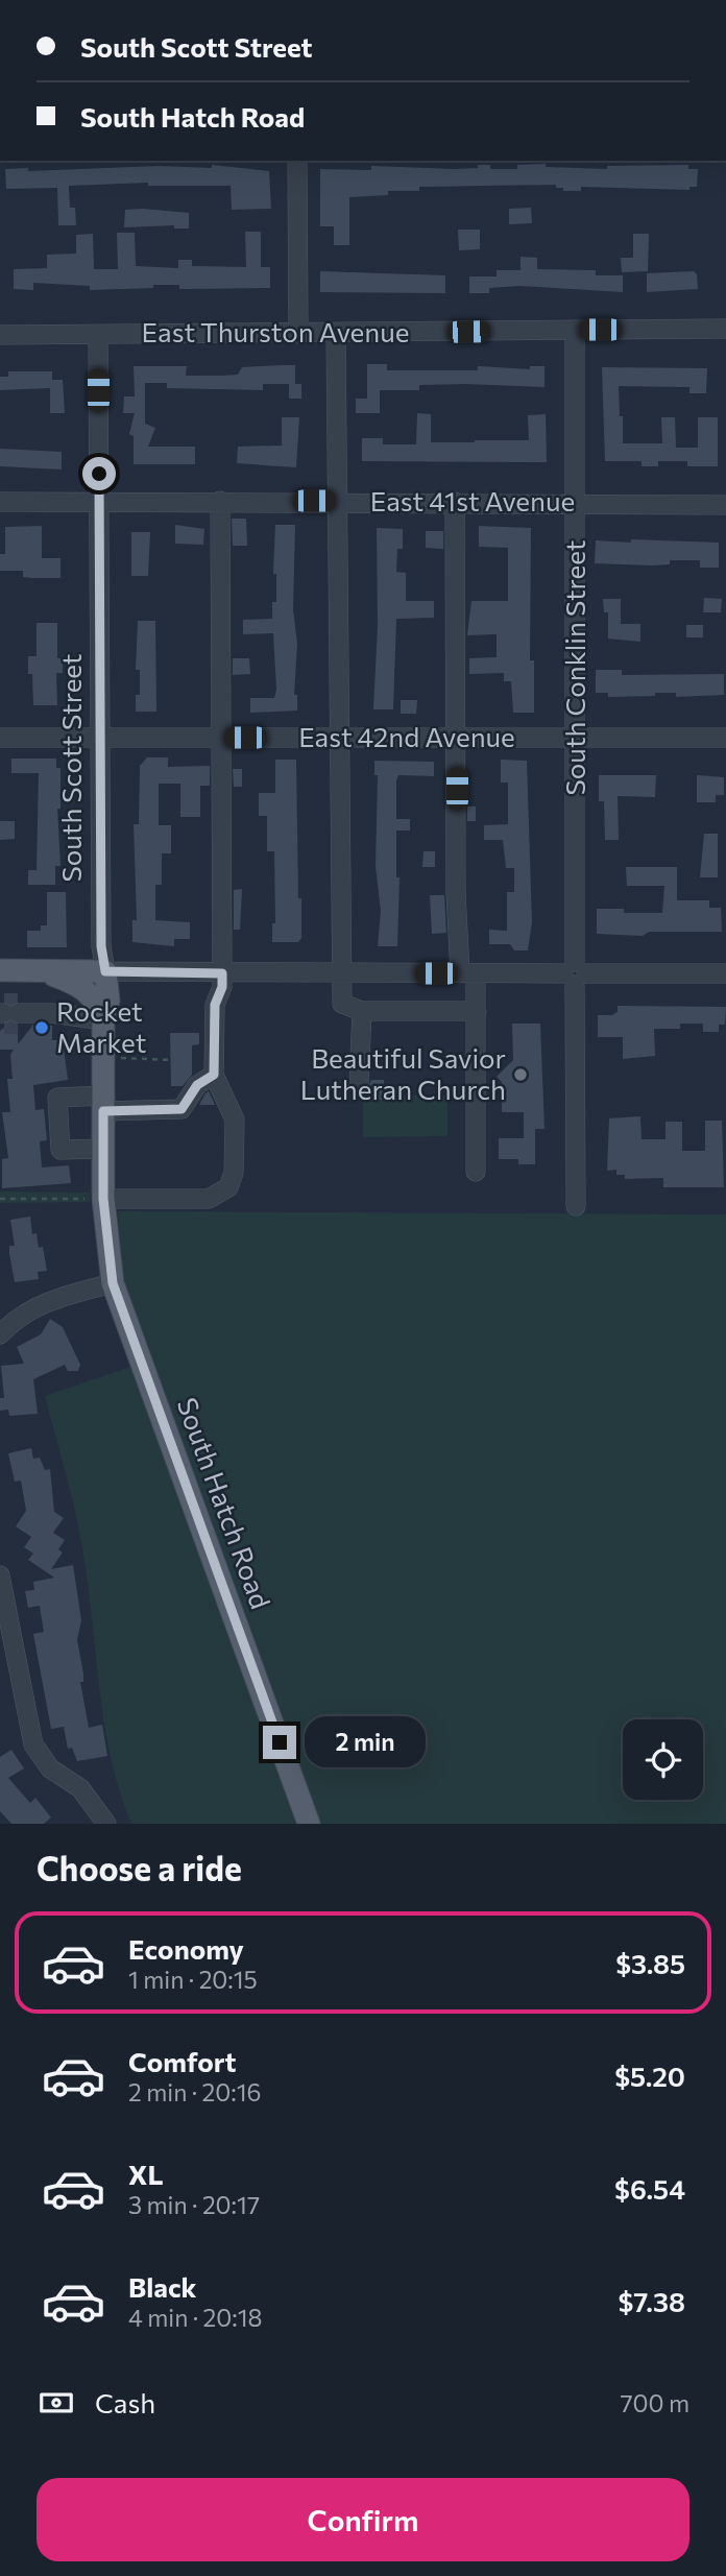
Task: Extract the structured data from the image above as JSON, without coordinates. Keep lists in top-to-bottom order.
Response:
{
  "streets": {
    "main road": ["South Scott Street", "South Hatch Road"],
    "street": [
      "East Thurston Avenue",
      "East 41st Avenue",
      "South Conklin Street",
      "East 42nd Avenue"
    ]
  },
  "crossings": [
    ["East Thurston Avenue", "South Conklin Street"],
    ["East Thurston Avenue", "South Scott Street"],
    ["East 41st Avenue", "South Conklin Street"],
    ["East 41st Avenue", "South Scott Street"],
    ["South Conklin Street", "East 42nd Avenue"],
    ["East 42nd Avenue", "South Scott Street"],
    ["South Scott Street", "South Hatch Road"]
  ],
  "places": ["Rocket Market", "Beautiful Savior Lutheran Church"],
  "page": {
    "banner": ["South Scott Street", "South Hatch Road"],
    "bubble": "2 min",
    "heading": "Choose a ride",
    "list": [
      {
        "name": "Economy",
        "note": "1 min · 20:15",
        "value": "$3.85"
      },
      {
        "name": "Comfort",
        "note": "2 min · 20:16",
        "value": "$5.20"
      },
      {
        "name": "XL",
        "note": "3 min · 20:17",
        "value": "$6.54"
      },
      {
        "name": "Black",
        "note": "4 min · 20:18",
        "value": "$7.38"
      }
    ],
    "pay": ["Cash", "700 m"],
    "buttons": "Confirm"
  }
}
